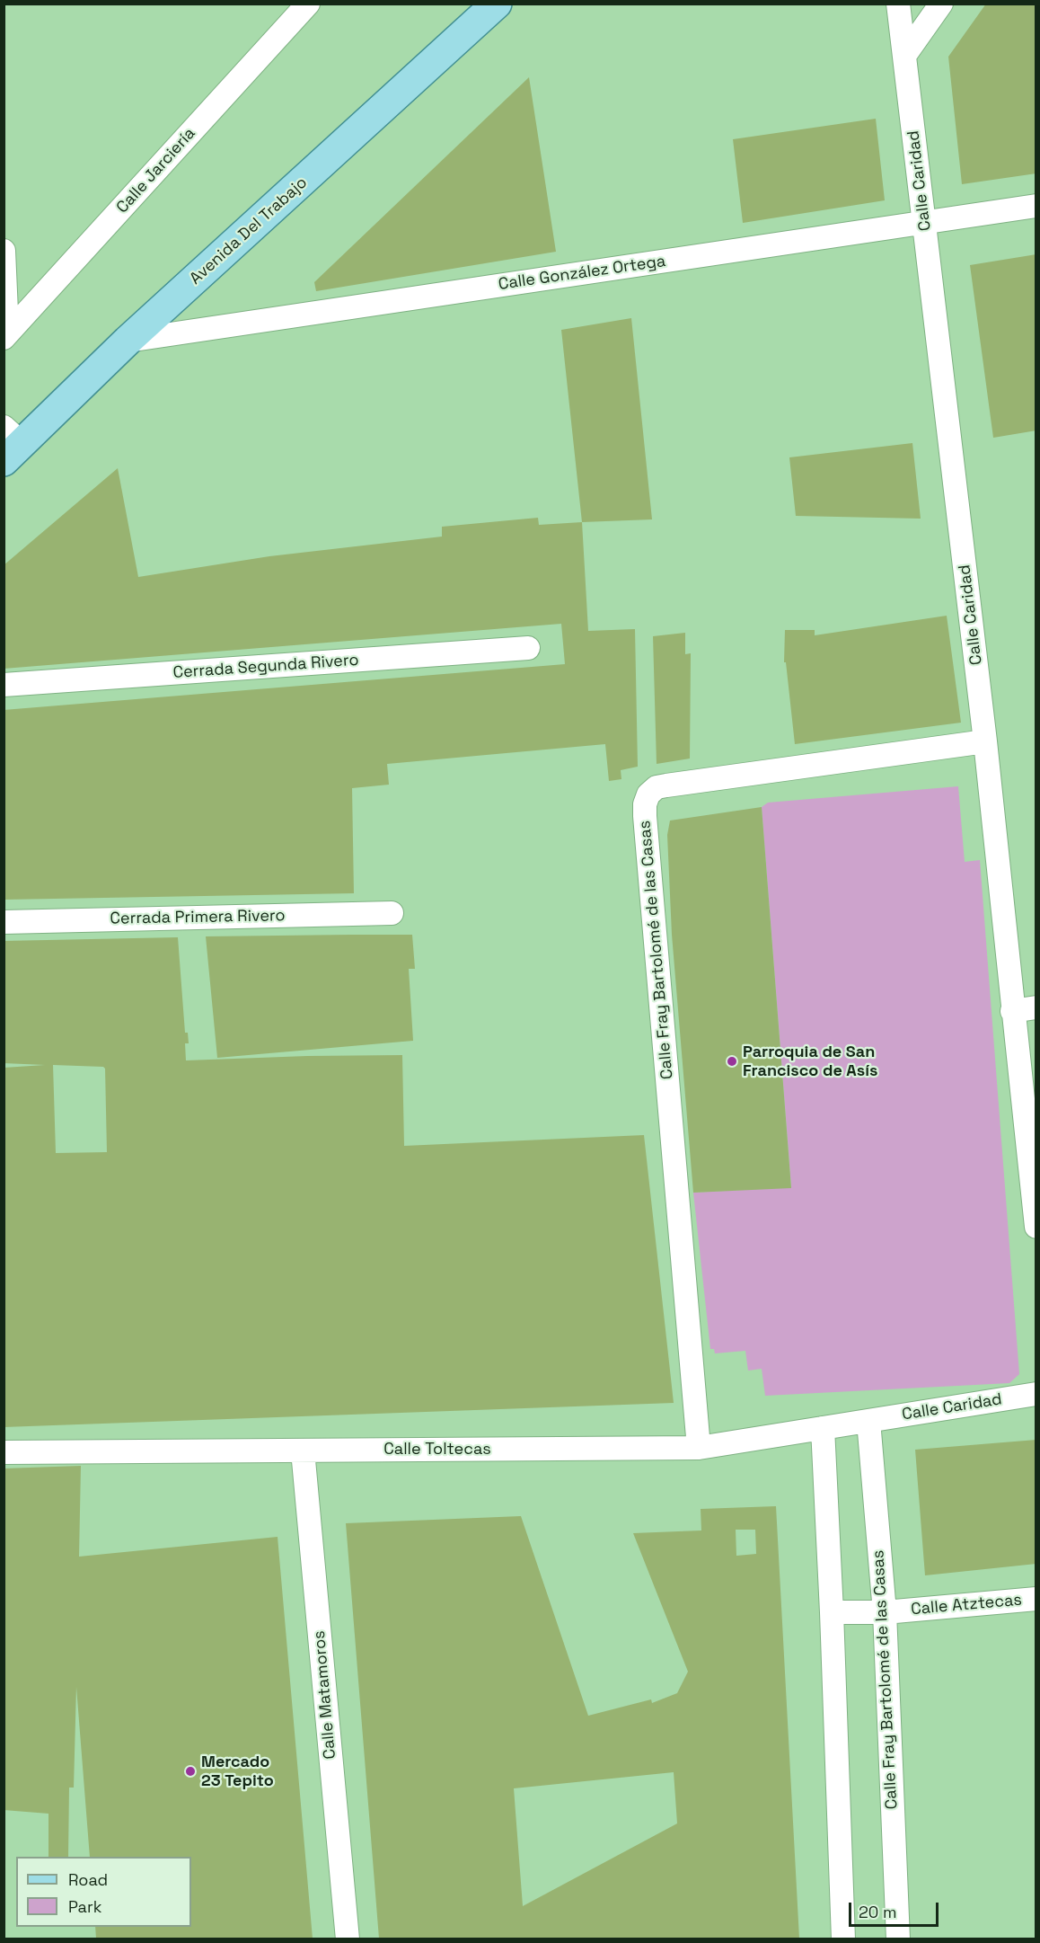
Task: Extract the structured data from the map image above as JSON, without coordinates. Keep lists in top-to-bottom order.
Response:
{
  "streets": {
    "main road": ["Avenida Del Trabajo"],
    "street": [
      "Calle Jarciería",
      "Calle Caridad",
      "Calle González Ortega",
      "Cerrada Segunda Rivero",
      "Cerrada Primera Rivero",
      "Calle Fray Bartolomé de las Casas",
      "Calle Toltecas",
      "Calle Atztecas",
      "Calle Matamoros"
    ]
  },
  "crossings": [
    ["Calle Caridad", "Calle González Ortega"],
    ["Calle Caridad", "Calle Fray Bartolomé de las Casas"],
    ["Calle Caridad", "Calle Toltecas"],
    ["Avenida Del Trabajo", "Calle González Ortega"],
    ["Calle Fray Bartolomé de las Casas", "Calle Toltecas"],
    ["Calle Fray Bartolomé de las Casas", "Calle Atztecas"],
    ["Calle Toltecas", "Calle Matamoros"]
  ],
  "places": ["Parroquia de San Francisco de Asís", "Mercado 23 Tepito"],
  "legend": ["Road", "Park"],
  "scale_bar": "20 m"
}
